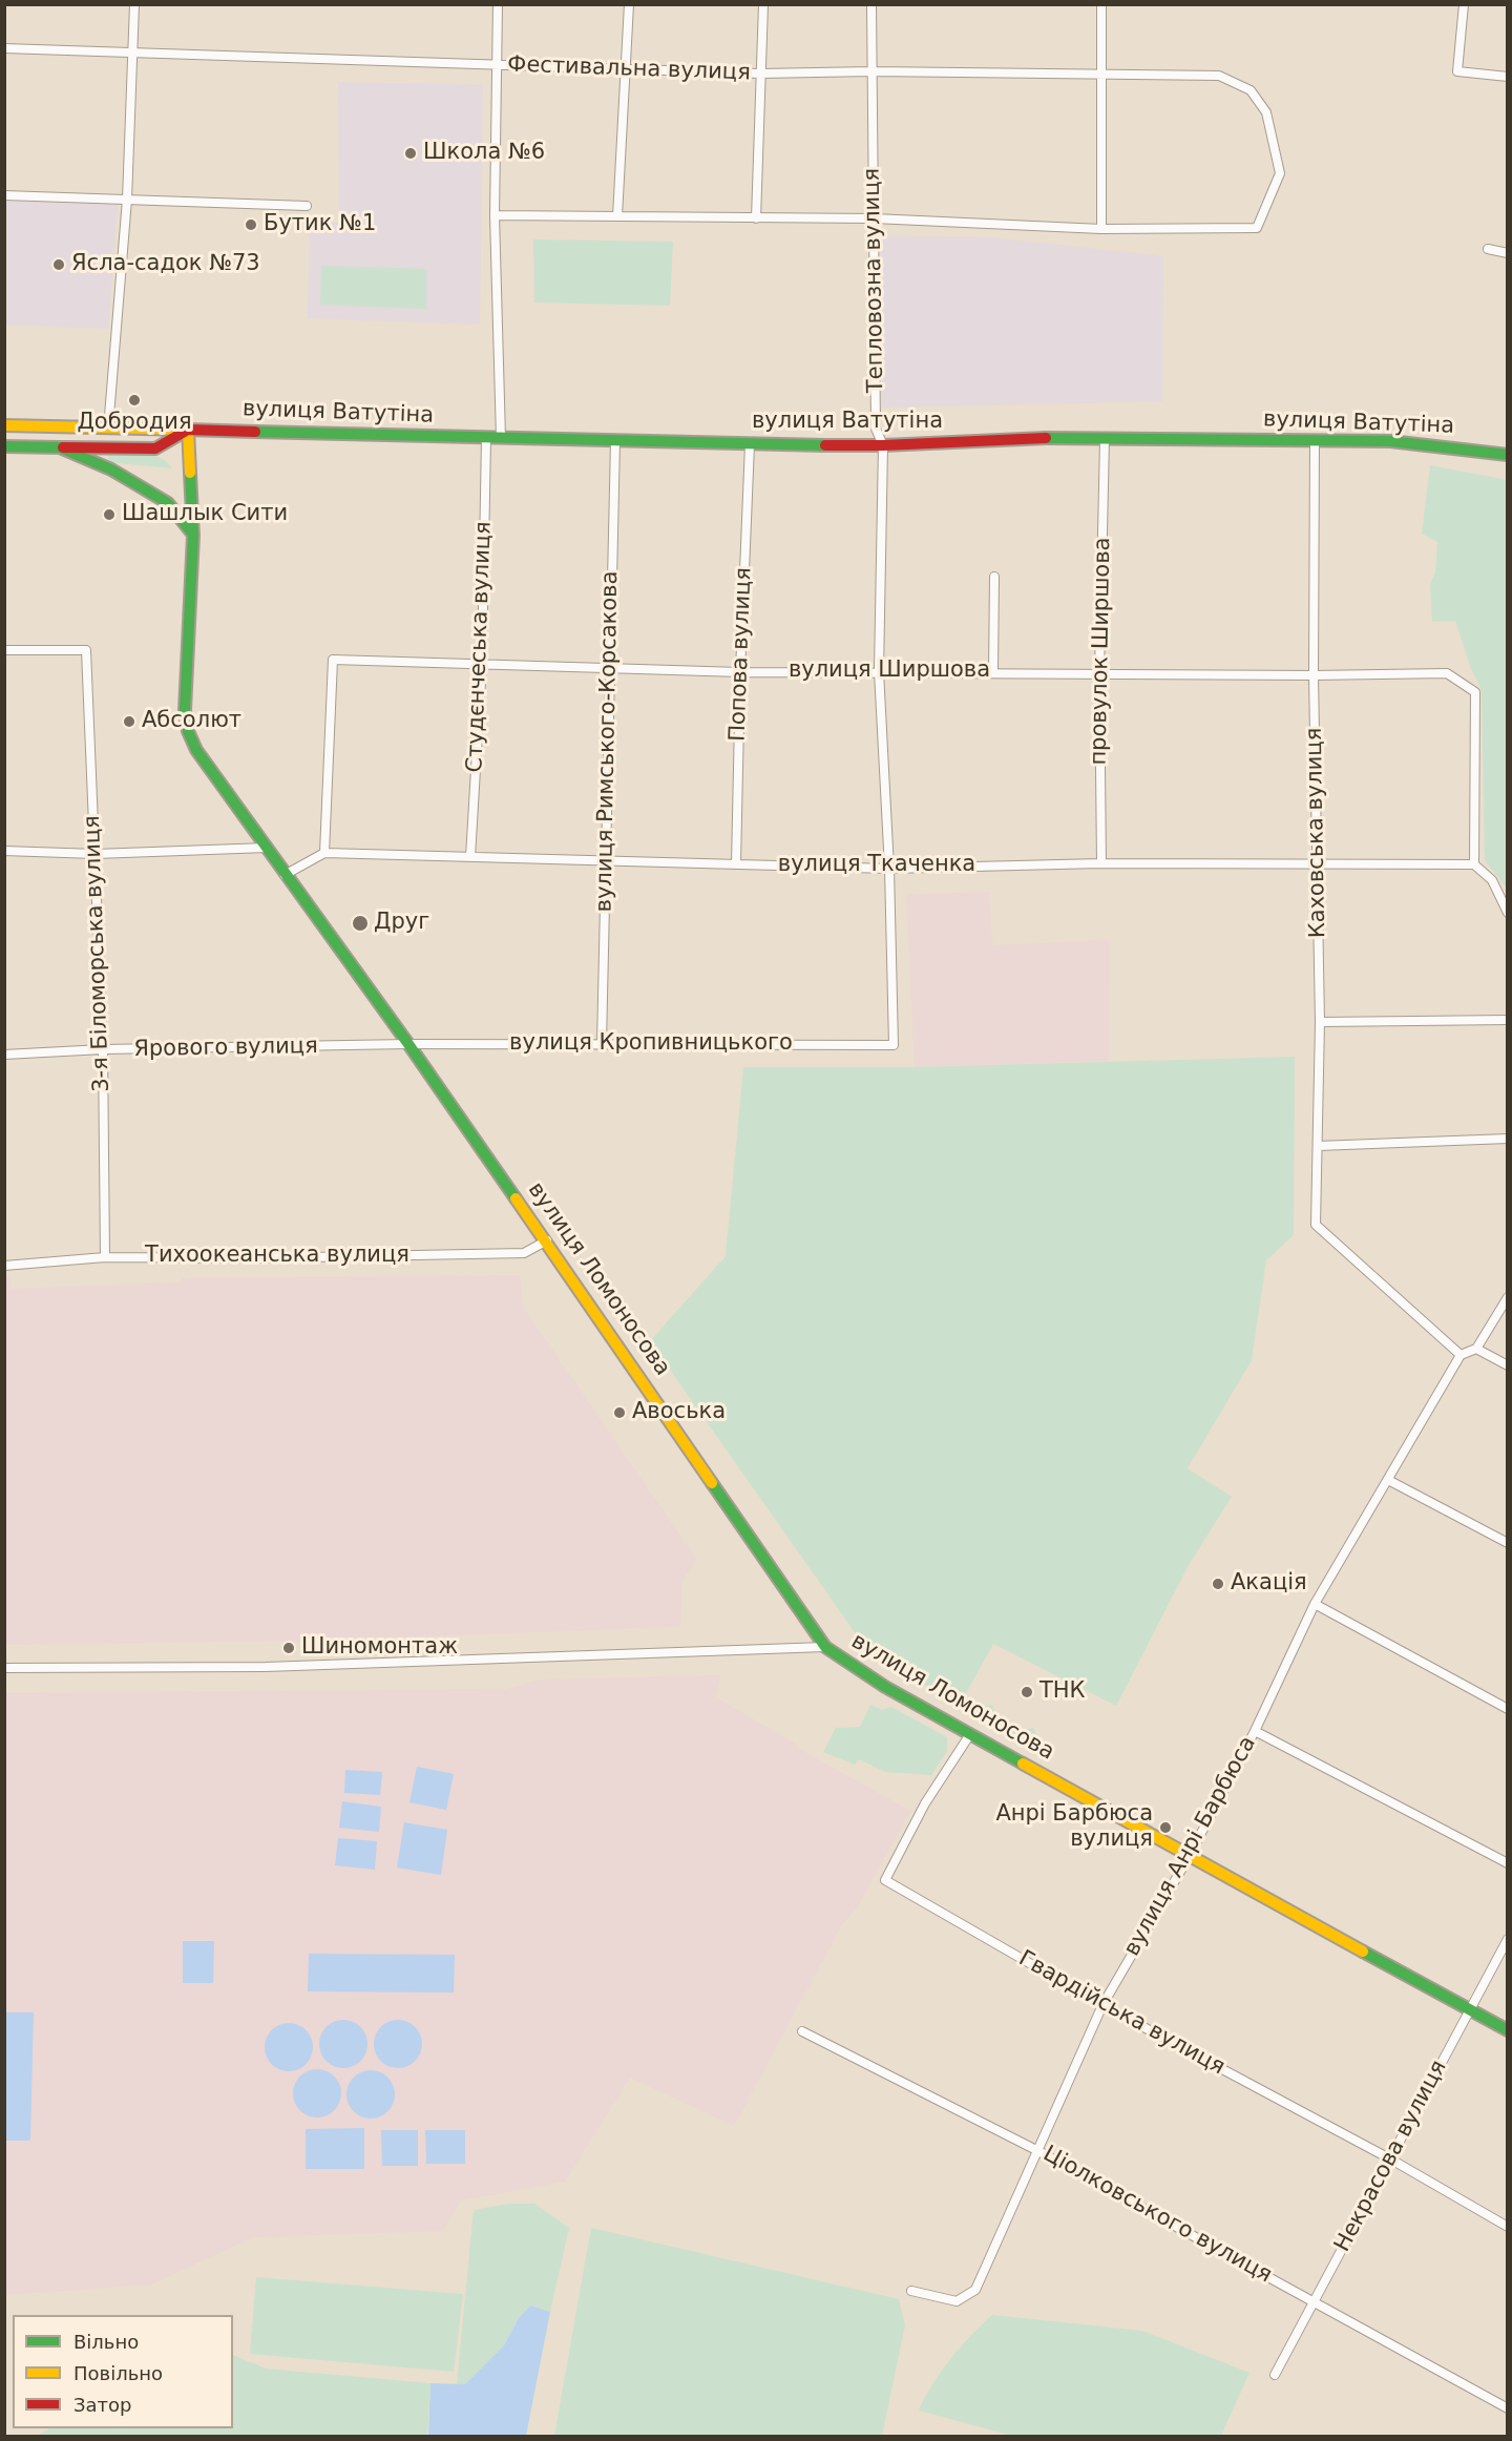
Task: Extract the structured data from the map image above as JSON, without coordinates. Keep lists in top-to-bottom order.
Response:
{
  "streets": {
    "main road": ["вулиця Ватутіна", "вулиця Ломоносова"],
    "street": [
      "Фестивальна вулиця",
      "Тепловозна вулиця",
      "Студєнчеська вулиця",
      "провулок Ширшова",
      "Попова вулиця",
      "вулиця Ширшова",
      "вулиця Римського-Корсакова",
      "Каховська вулиця",
      "вулиця Ткаченка",
      "3-я Біломорська вулиця",
      "вулиця Кропивницького",
      "Ярового вулиця",
      "Тихоокеанська вулиця",
      "вулиця Анрі Барбюса",
      "Гвардійська вулиця",
      "Некрасова вулиця",
      "Ціолковського вулиця"
    ]
  },
  "crossings": [
    ["Фестивальна вулиця", "Тепловозна вулиця"],
    ["Тепловозна вулиця", "вулиця Ватутіна"],
    ["Тепловозна вулиця", "вулиця Ширшова"],
    ["Тепловозна вулиця", "вулиця Ткаченка"],
    ["Тепловозна вулиця", "вулиця Кропивницького"],
    ["вулиця Ватутіна", "Студєнчеська вулиця"],
    ["вулиця Ватутіна", "провулок Ширшова"],
    ["вулиця Ватутіна", "Попова вулиця"],
    ["вулиця Ватутіна", "вулиця Римського-Корсакова"],
    ["вулиця Ватутіна", "Каховська вулиця"],
    ["вулиця Ватутіна", "вулиця Ломоносова"],
    ["Студєнчеська вулиця", "вулиця Ширшова"],
    ["Студєнчеська вулиця", "вулиця Ткаченка"],
    ["провулок Ширшова", "вулиця Ширшова"],
    ["провулок Ширшова", "вулиця Ткаченка"],
    ["Попова вулиця", "вулиця Ширшова"],
    ["Попова вулиця", "вулиця Ткаченка"],
    ["вулиця Ширшова", "вулиця Римського-Корсакова"],
    ["вулиця Ширшова", "Каховська вулиця"],
    ["вулиця Ширшова", "вулиця Ткаченка"],
    ["вулиця Римського-Корсакова", "вулиця Ткаченка"],
    ["вулиця Римського-Корсакова", "вулиця Кропивницького"],
    ["Каховська вулиця", "вулиця Ткаченка"],
    ["Каховська вулиця", "вулиця Анрі Барбюса"],
    ["3-я Біломорська вулиця", "Ярового вулиця"],
    ["3-я Біломорська вулиця", "Тихоокеанська вулиця"],
    ["вулиця Кропивницького", "Ярового вулиця"],
    ["вулиця Кропивницького", "вулиця Ломоносова"],
    ["Ярового вулиця", "вулиця Ломоносова"],
    ["Тихоокеанська вулиця", "вулиця Ломоносова"],
    ["вулиця Ломоносова", "вулиця Анрі Барбюса"],
    ["вулиця Ломоносова", "Гвардійська вулиця"],
    ["вулиця Ломоносова", "Некрасова вулиця"],
    ["вулиця Анрі Барбюса", "Гвардійська вулиця"],
    ["вулиця Анрі Барбюса", "Ціолковського вулиця"],
    ["Гвардійська вулиця", "Некрасова вулиця"],
    ["Некрасова вулиця", "Ціолковського вулиця"]
  ],
  "places": [
    "Школа №6",
    "Бутик №1",
    "Ясла-садок №73",
    "Добродия",
    "Шашлык Сити",
    "Абсолют",
    "Друг",
    "Авоська",
    "Акація",
    "Шиномонтаж",
    "ТНК",
    "Анрі Барбюса вулиця"
  ],
  "legend": ["Вільно", "Повільно", "Затор"]
}
